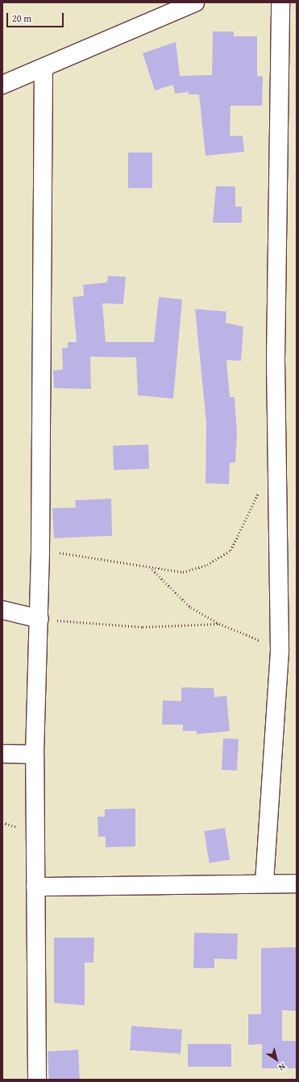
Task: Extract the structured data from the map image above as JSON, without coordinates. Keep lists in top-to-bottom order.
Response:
{
  "scale_bar": "20 m",
  "north": "bottom right"
}
